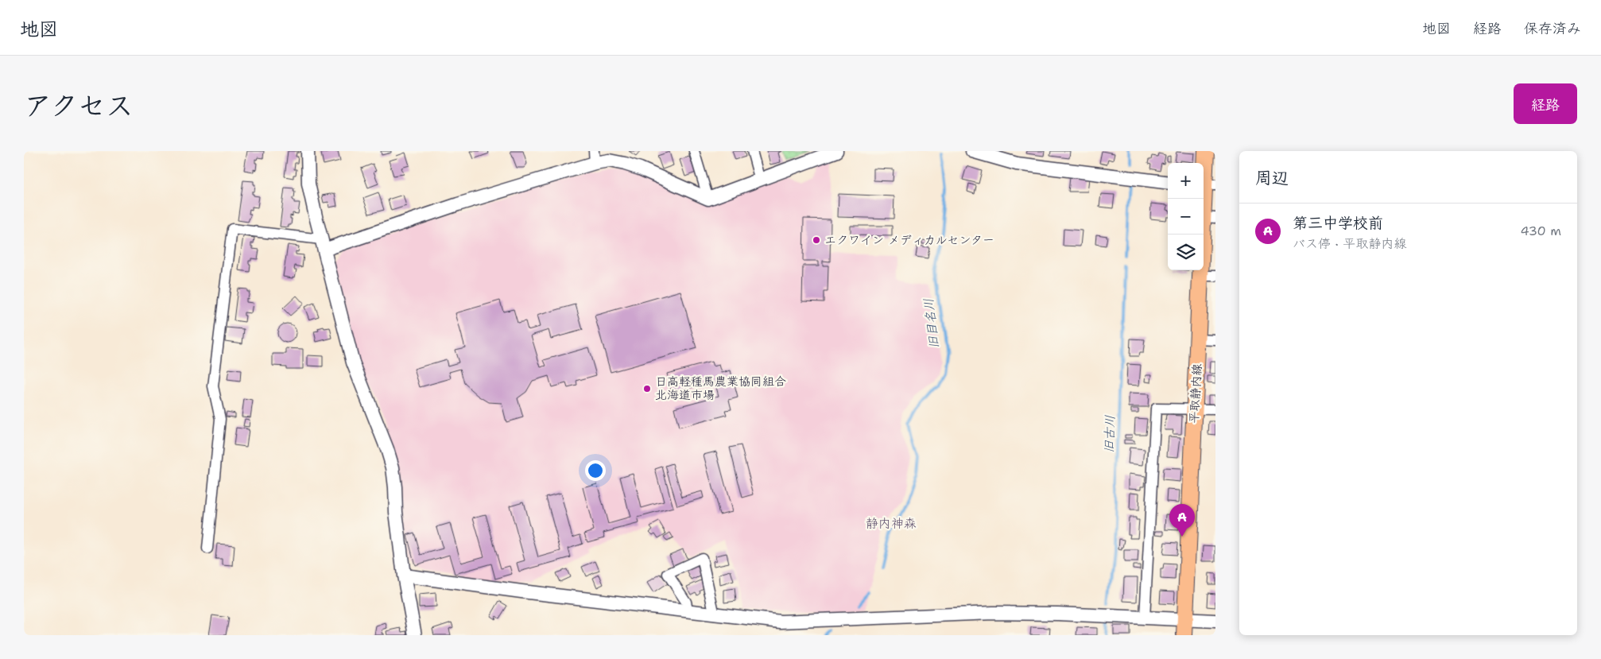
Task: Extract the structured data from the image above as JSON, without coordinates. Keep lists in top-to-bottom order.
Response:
{
  "streets": {
    "main road": ["平取静内線"]
  },
  "districts": ["静内神森"],
  "water": ["旧目名川", "旧古川"],
  "places": ["エクワイン メディカルセンター", "日高軽種馬農業協同組合 北海道市場"],
  "page": {
    "header": "地図",
    "nav": ["地図", "経路", "保存済み"],
    "title": "アクセス",
    "buttons": "経路",
    "heading": "周辺",
    "map_buttons": ["+", "−"],
    "list": [
      {
        "mark": "A",
        "name": "第三中学校前",
        "note": "バス停 · 平取静内線",
        "value": "430 m"
      }
    ],
    "pins": "A"
  }
}
